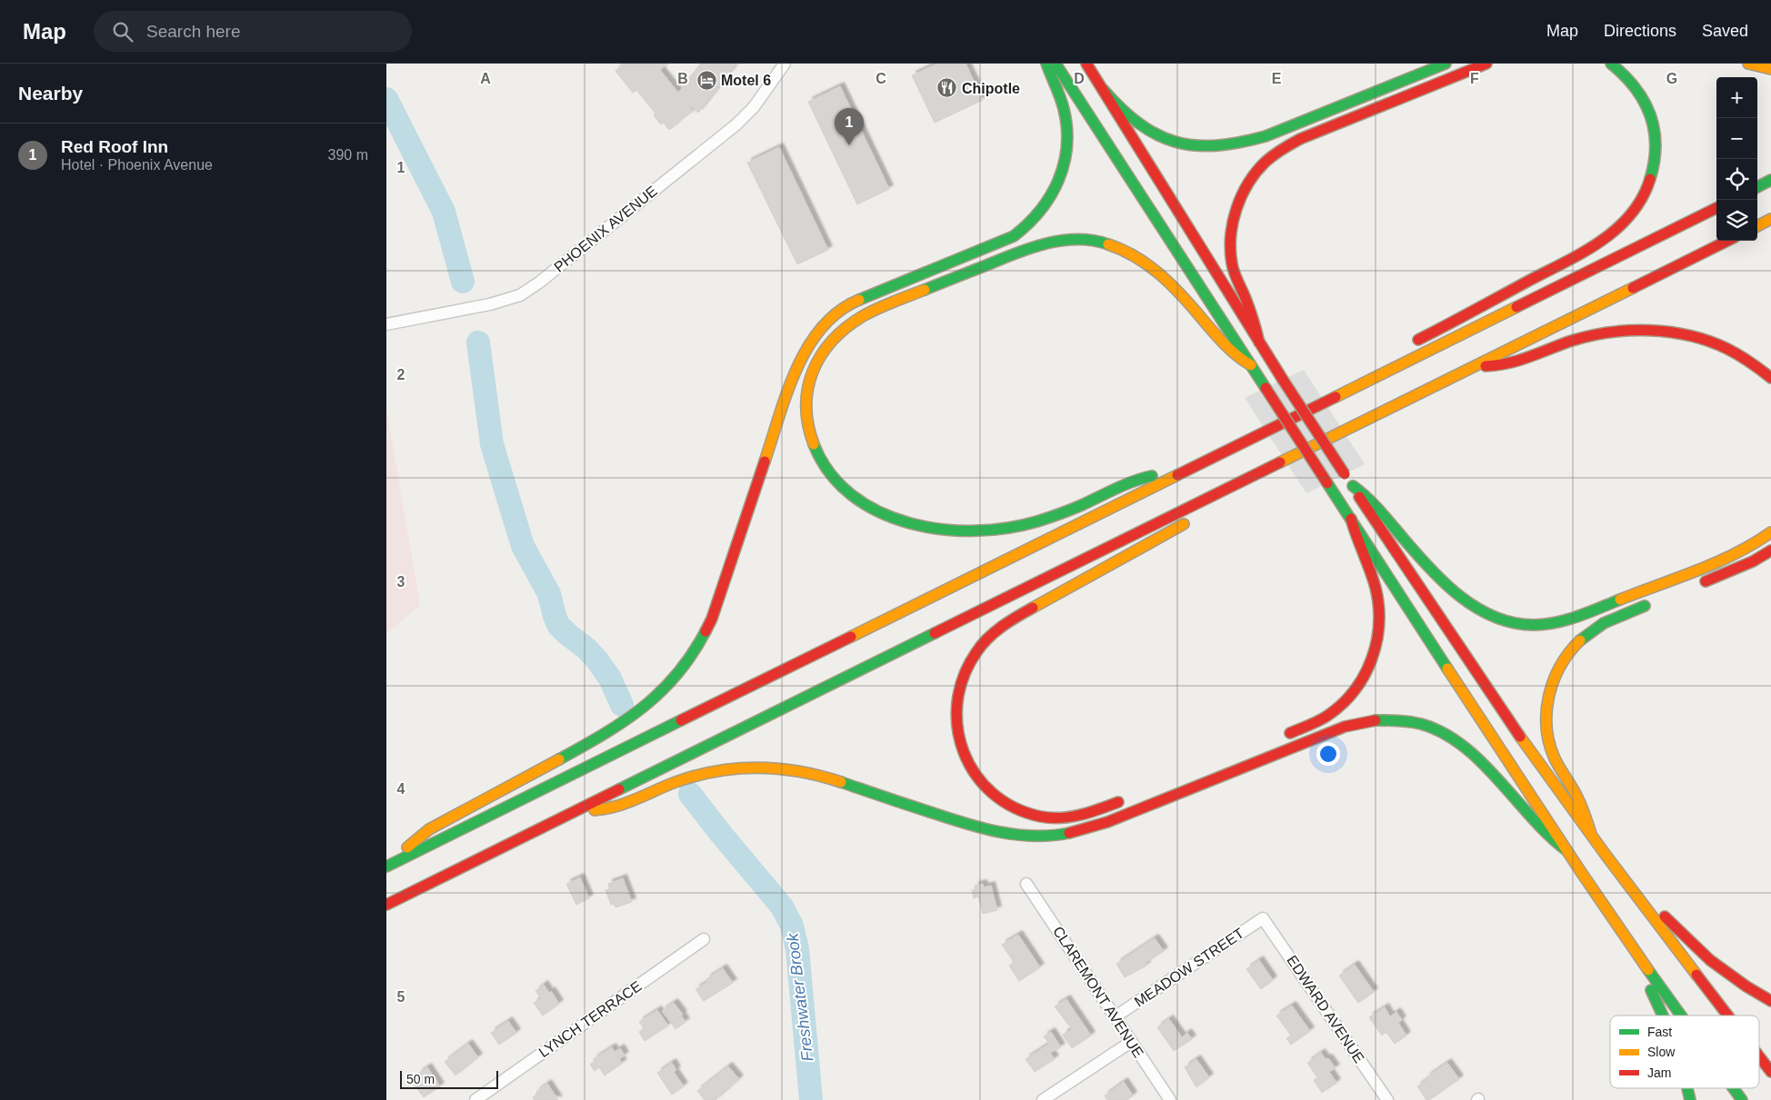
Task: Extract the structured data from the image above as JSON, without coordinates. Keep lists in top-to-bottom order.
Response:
{
  "streets": {
    "street": [
      "PHOENIX AVENUE",
      "MEADOW STREET",
      "CLAREMONT AVENUE",
      "EDWARD AVENUE",
      "LYNCH TERRACE"
    ]
  },
  "crossings": [
    ["MEADOW STREET", "CLAREMONT AVENUE"],
    ["MEADOW STREET", "EDWARD AVENUE"]
  ],
  "water": ["Freshwater Brook"],
  "places": {
    "hotel": ["Motel 6"],
    "restaurant": ["Chipotle"]
  },
  "legend": ["Fast", "Slow", "Jam"],
  "scale_bar": "50 m",
  "page": {
    "header": "Map",
    "search": "Search here",
    "nav": ["Map", "Directions", "Saved"],
    "heading": "Nearby",
    "map_buttons": ["+", "−"],
    "pins": "1",
    "list": [
      {
        "mark": "1",
        "name": "Red Roof Inn",
        "note": "Hotel · Phoenix Avenue",
        "value": "390 m"
      }
    ],
    "scale": "50 m"
  },
  "grid": {
    "columns": [
      "A",
      "B",
      "C",
      "D",
      "E",
      "F",
      "G"
    ],
    "rows": [
      "1",
      "2",
      "3",
      "4",
      "5"
    ]
  }
}
